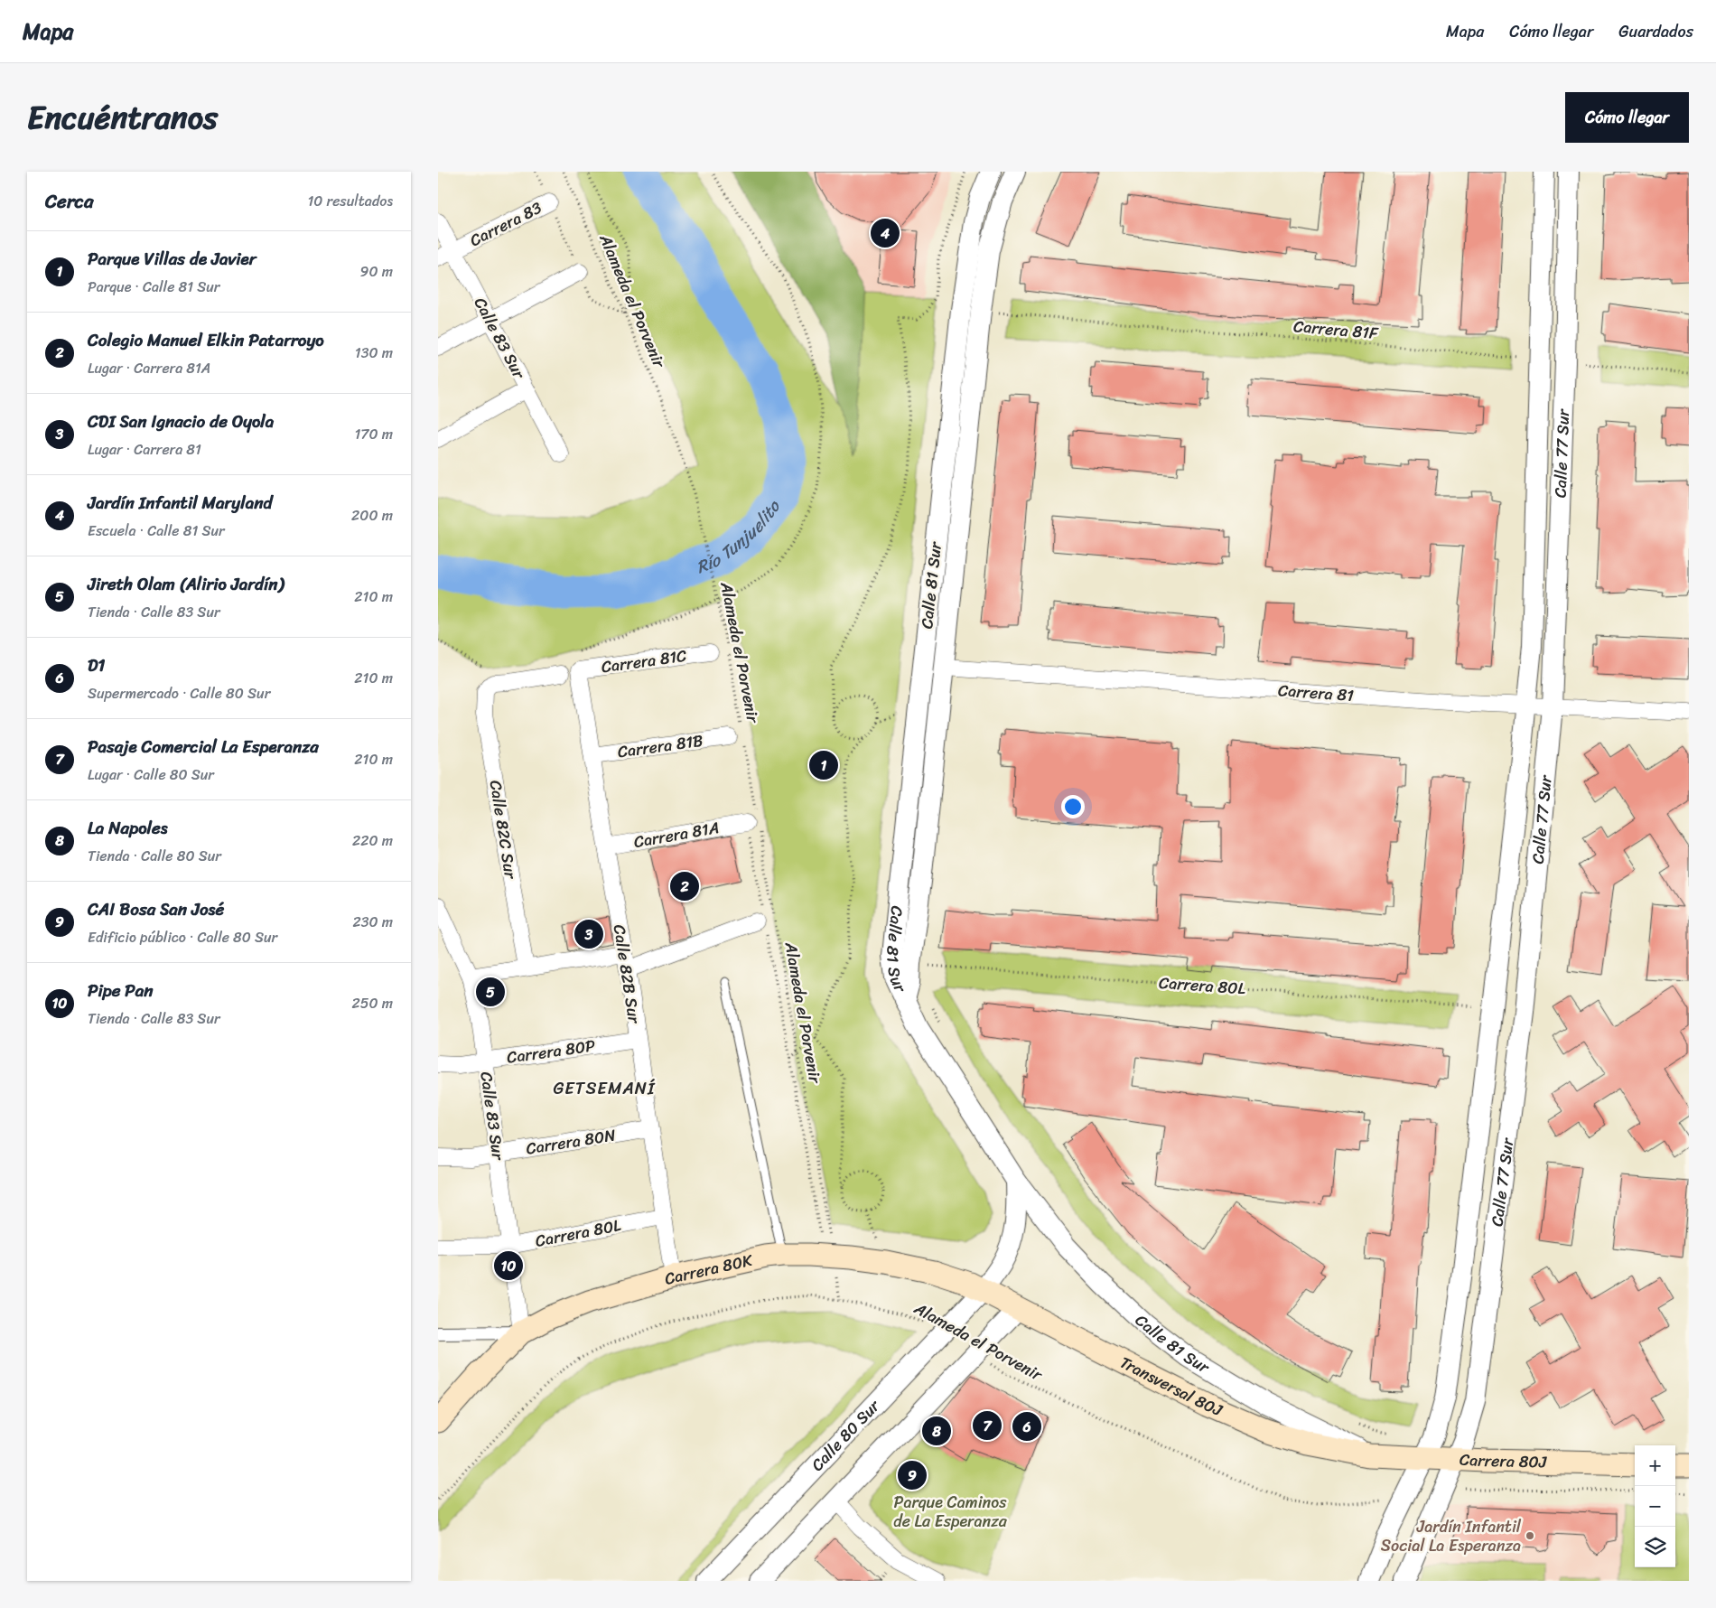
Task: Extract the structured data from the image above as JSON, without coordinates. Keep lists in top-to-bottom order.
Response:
{
  "streets": {
    "main road": ["Carrera 80K", "Transversal 80J", "Carrera 80J"],
    "street": [
      "Carrera 83",
      "Calle 83 Sur",
      "Calle 77 Sur",
      "Calle 81 Sur",
      "Carrera 81C",
      "Carrera 81",
      "Carrera 81B",
      "Calle 82C Sur",
      "Carrera 81A",
      "Calle 82B Sur",
      "Carrera 80L",
      "Carrera 80P",
      "Carrera 80N",
      "Calle 80 Sur"
    ],
    "path": ["Alameda el Porvenir", "Carrera 81F"]
  },
  "crossings": [
    ["Carrera 83", "Calle 83 Sur"],
    ["Alameda el Porvenir", "Carrera 81A"],
    ["Alameda el Porvenir", "Carrera 80K"],
    ["Alameda el Porvenir", "Calle 80 Sur"],
    ["Carrera 81F", "Calle 77 Sur"],
    ["Carrera 81F", "Calle 81 Sur"],
    ["Calle 83 Sur", "Carrera 80L"],
    ["Calle 83 Sur", "Carrera 80P"],
    ["Calle 83 Sur", "Carrera 80N"],
    ["Calle 83 Sur", "Carrera 80K"],
    ["Calle 77 Sur", "Carrera 81"],
    ["Calle 77 Sur", "Carrera 80L"],
    ["Calle 77 Sur", "Carrera 80J"],
    ["Calle 81 Sur", "Carrera 81"],
    ["Calle 81 Sur", "Carrera 80L"],
    ["Calle 81 Sur", "Transversal 80J"],
    ["Calle 81 Sur", "Carrera 80J"],
    ["Carrera 81C", "Calle 82B Sur"],
    ["Carrera 81B", "Calle 82B Sur"],
    ["Carrera 81A", "Calle 82B Sur"],
    ["Calle 82B Sur", "Carrera 80L"],
    ["Calle 82B Sur", "Carrera 80P"],
    ["Calle 82B Sur", "Carrera 80N"],
    ["Calle 82B Sur", "Carrera 80K"],
    ["Carrera 80K", "Transversal 80J"],
    ["Carrera 80K", "Calle 80 Sur"],
    ["Transversal 80J", "Calle 80 Sur"],
    ["Transversal 80J", "Carrera 80J"]
  ],
  "districts": ["GETSEMANÍ"],
  "water": ["Río Tunjuelito"],
  "parks": ["Parque Caminos de La Esperanza"],
  "places": ["Jardín Infantil Social La Esperanza"],
  "page": {
    "header": "Mapa",
    "nav": ["Mapa", "Cómo llegar", "Guardados"],
    "title": "Encuéntranos",
    "buttons": "Cómo llegar",
    "heading": ["Cerca", "10 resultados"],
    "pins": [
      "4",
      "1",
      "2",
      "3",
      "5",
      "10",
      "7",
      "6",
      "8",
      "9"
    ],
    "list": [
      {
        "mark": "1",
        "name": "Parque Villas de Javier",
        "note": "Parque · Calle 81 Sur",
        "value": "90 m"
      },
      {
        "mark": "2",
        "name": "Colegio Manuel Elkin Patarroyo",
        "note": "Lugar · Carrera 81A",
        "value": "130 m"
      },
      {
        "mark": "3",
        "name": "CDI San Ignacio de Oyola",
        "note": "Lugar · Carrera 81",
        "value": "170 m"
      },
      {
        "mark": "4",
        "name": "Jardín Infantil Maryland",
        "note": "Escuela · Calle 81 Sur",
        "value": "200 m"
      },
      {
        "mark": "5",
        "name": "Jireth Olam (Alirio Jardín)",
        "note": "Tienda · Calle 83 Sur",
        "value": "210 m"
      },
      {
        "mark": "6",
        "name": "D1",
        "note": "Supermercado · Calle 80 Sur",
        "value": "210 m"
      },
      {
        "mark": "7",
        "name": "Pasaje Comercial La Esperanza",
        "note": "Lugar · Calle 80 Sur",
        "value": "210 m"
      },
      {
        "mark": "8",
        "name": "La Napoles",
        "note": "Tienda · Calle 80 Sur",
        "value": "220 m"
      },
      {
        "mark": "9",
        "name": "CAI Bosa San José",
        "note": "Edificio público · Calle 80 Sur",
        "value": "230 m"
      },
      {
        "mark": "10",
        "name": "Pipe Pan",
        "note": "Tienda · Calle 83 Sur",
        "value": "250 m"
      }
    ],
    "map_buttons": ["+", "−"]
  }
}
